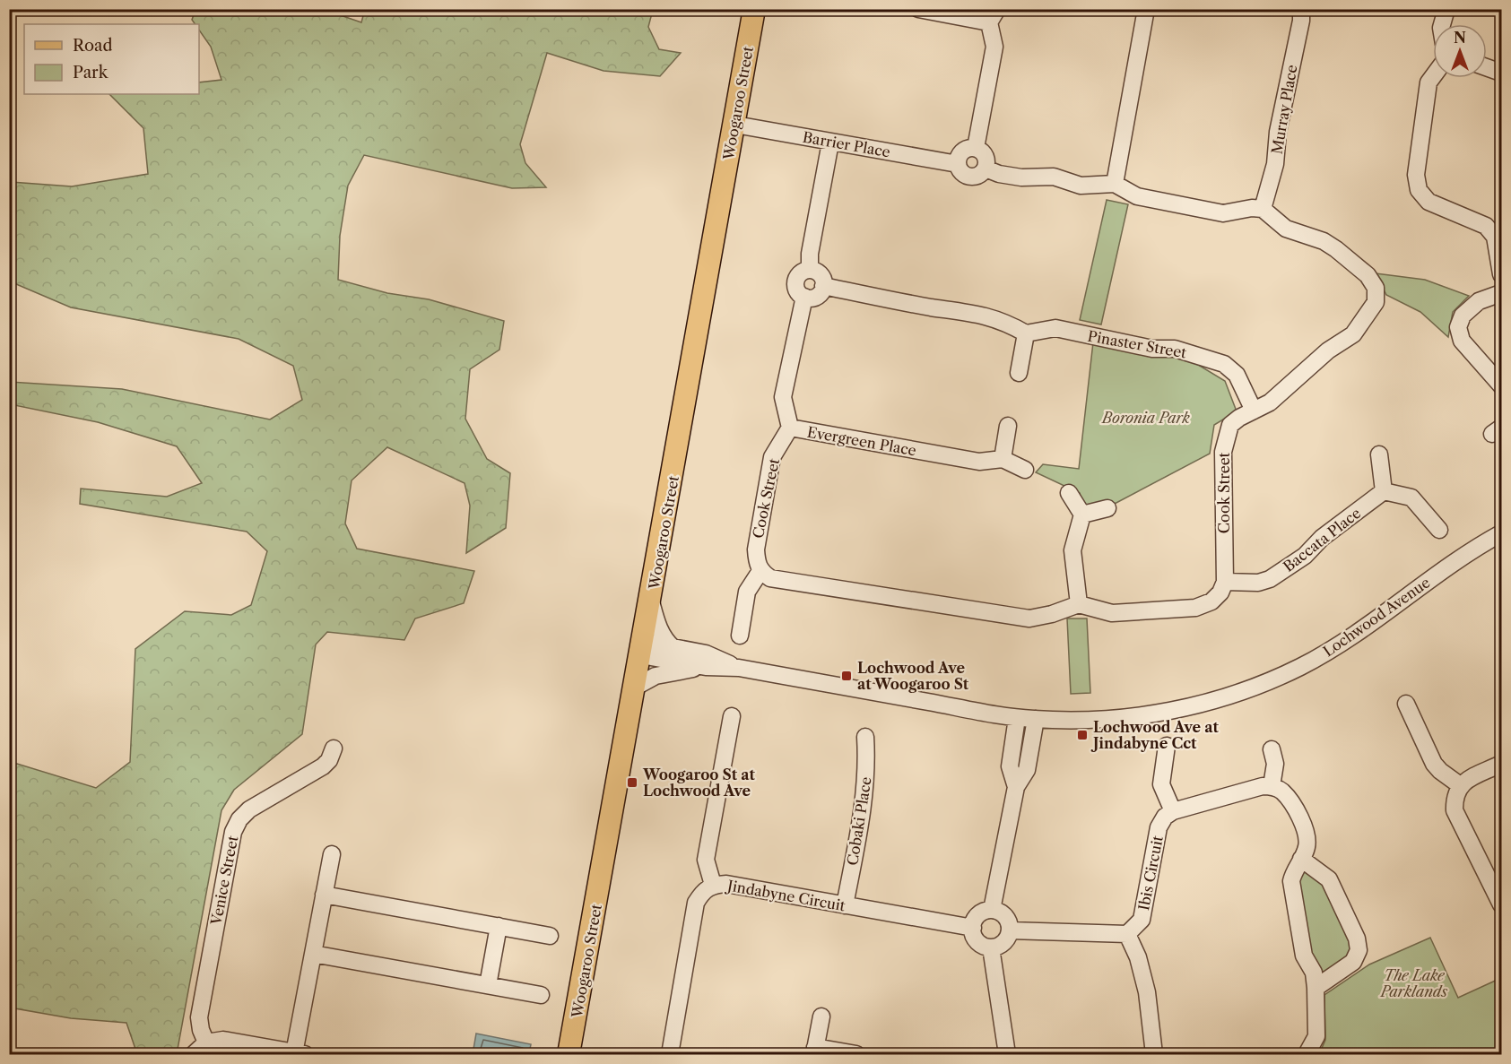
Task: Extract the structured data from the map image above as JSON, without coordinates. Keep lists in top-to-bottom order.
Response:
{
  "streets": {
    "main road": ["Woogaroo Street"],
    "street": [
      "Murray Place",
      "Barrier Place",
      "Pinaster Street",
      "Evergreen Place",
      "Cook Street",
      "Baccata Place",
      "Lochwood Avenue",
      "Cobaki Place",
      "Ibis Circuit",
      "Venice Street",
      "Jindabyne Circuit"
    ]
  },
  "crossings": [
    ["Woogaroo Street", "Barrier Place"],
    ["Woogaroo Street", "Lochwood Avenue"],
    ["Murray Place", "Cook Street"],
    ["Pinaster Street", "Cook Street"],
    ["Evergreen Place", "Cook Street"],
    ["Cook Street", "Baccata Place"],
    ["Cobaki Place", "Jindabyne Circuit"]
  ],
  "parks": ["Boronia Park", "The Lake Parklands"],
  "places": {
    "transit": ["Lochwood Ave at Woogaroo St", "Lochwood Ave at Jindabyne Cct", "Woogaroo St at Lochwood Ave"]
  },
  "legend": ["Road", "Park"],
  "north": "top"
}
